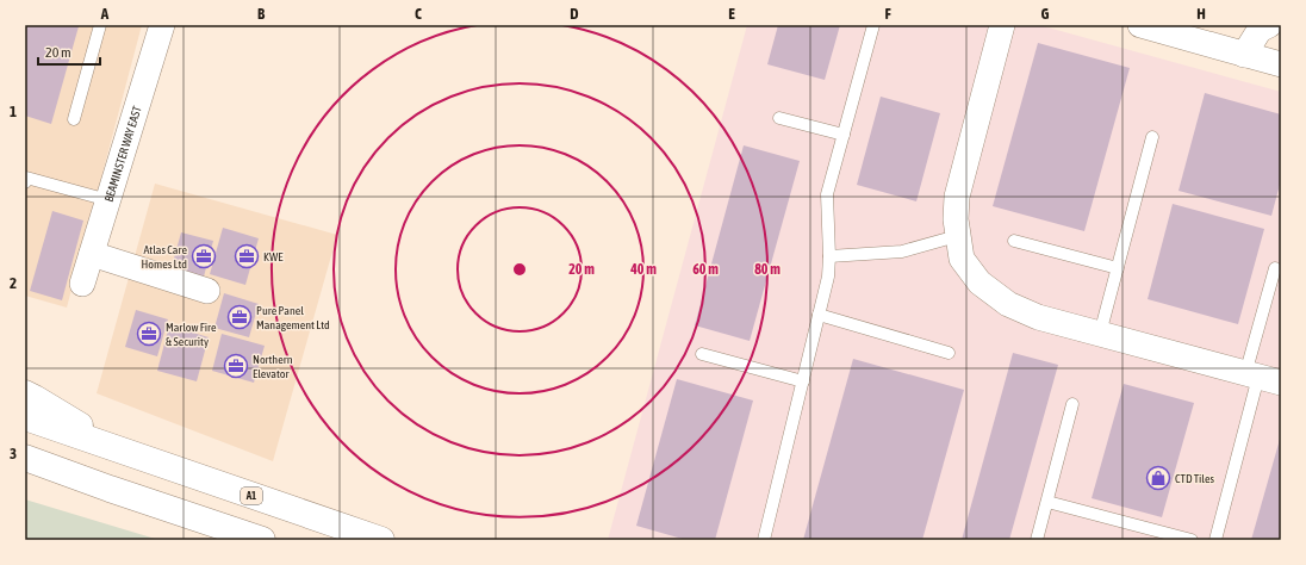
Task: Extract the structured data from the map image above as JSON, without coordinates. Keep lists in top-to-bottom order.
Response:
{
  "streets": {
    "highway": ["A1"],
    "street": ["BEAMINSTER WAY EAST"]
  },
  "places": {
    "office": [
      "Atlas Care Homes Ltd",
      "KWE",
      "Pure Panel Management Ltd",
      "Marlow Fire & Security",
      "Northern Elevator"
    ],
    "shop": ["CTD Tiles"]
  },
  "scale_bar": "20 m",
  "grid": {
    "columns": [
      "A",
      "B",
      "C",
      "D",
      "E",
      "F",
      "G",
      "H"
    ],
    "rows": ["1", "2", "3"]
  },
  "rings": [
    "20 m",
    "40 m",
    "60 m",
    "80 m"
  ]
}
